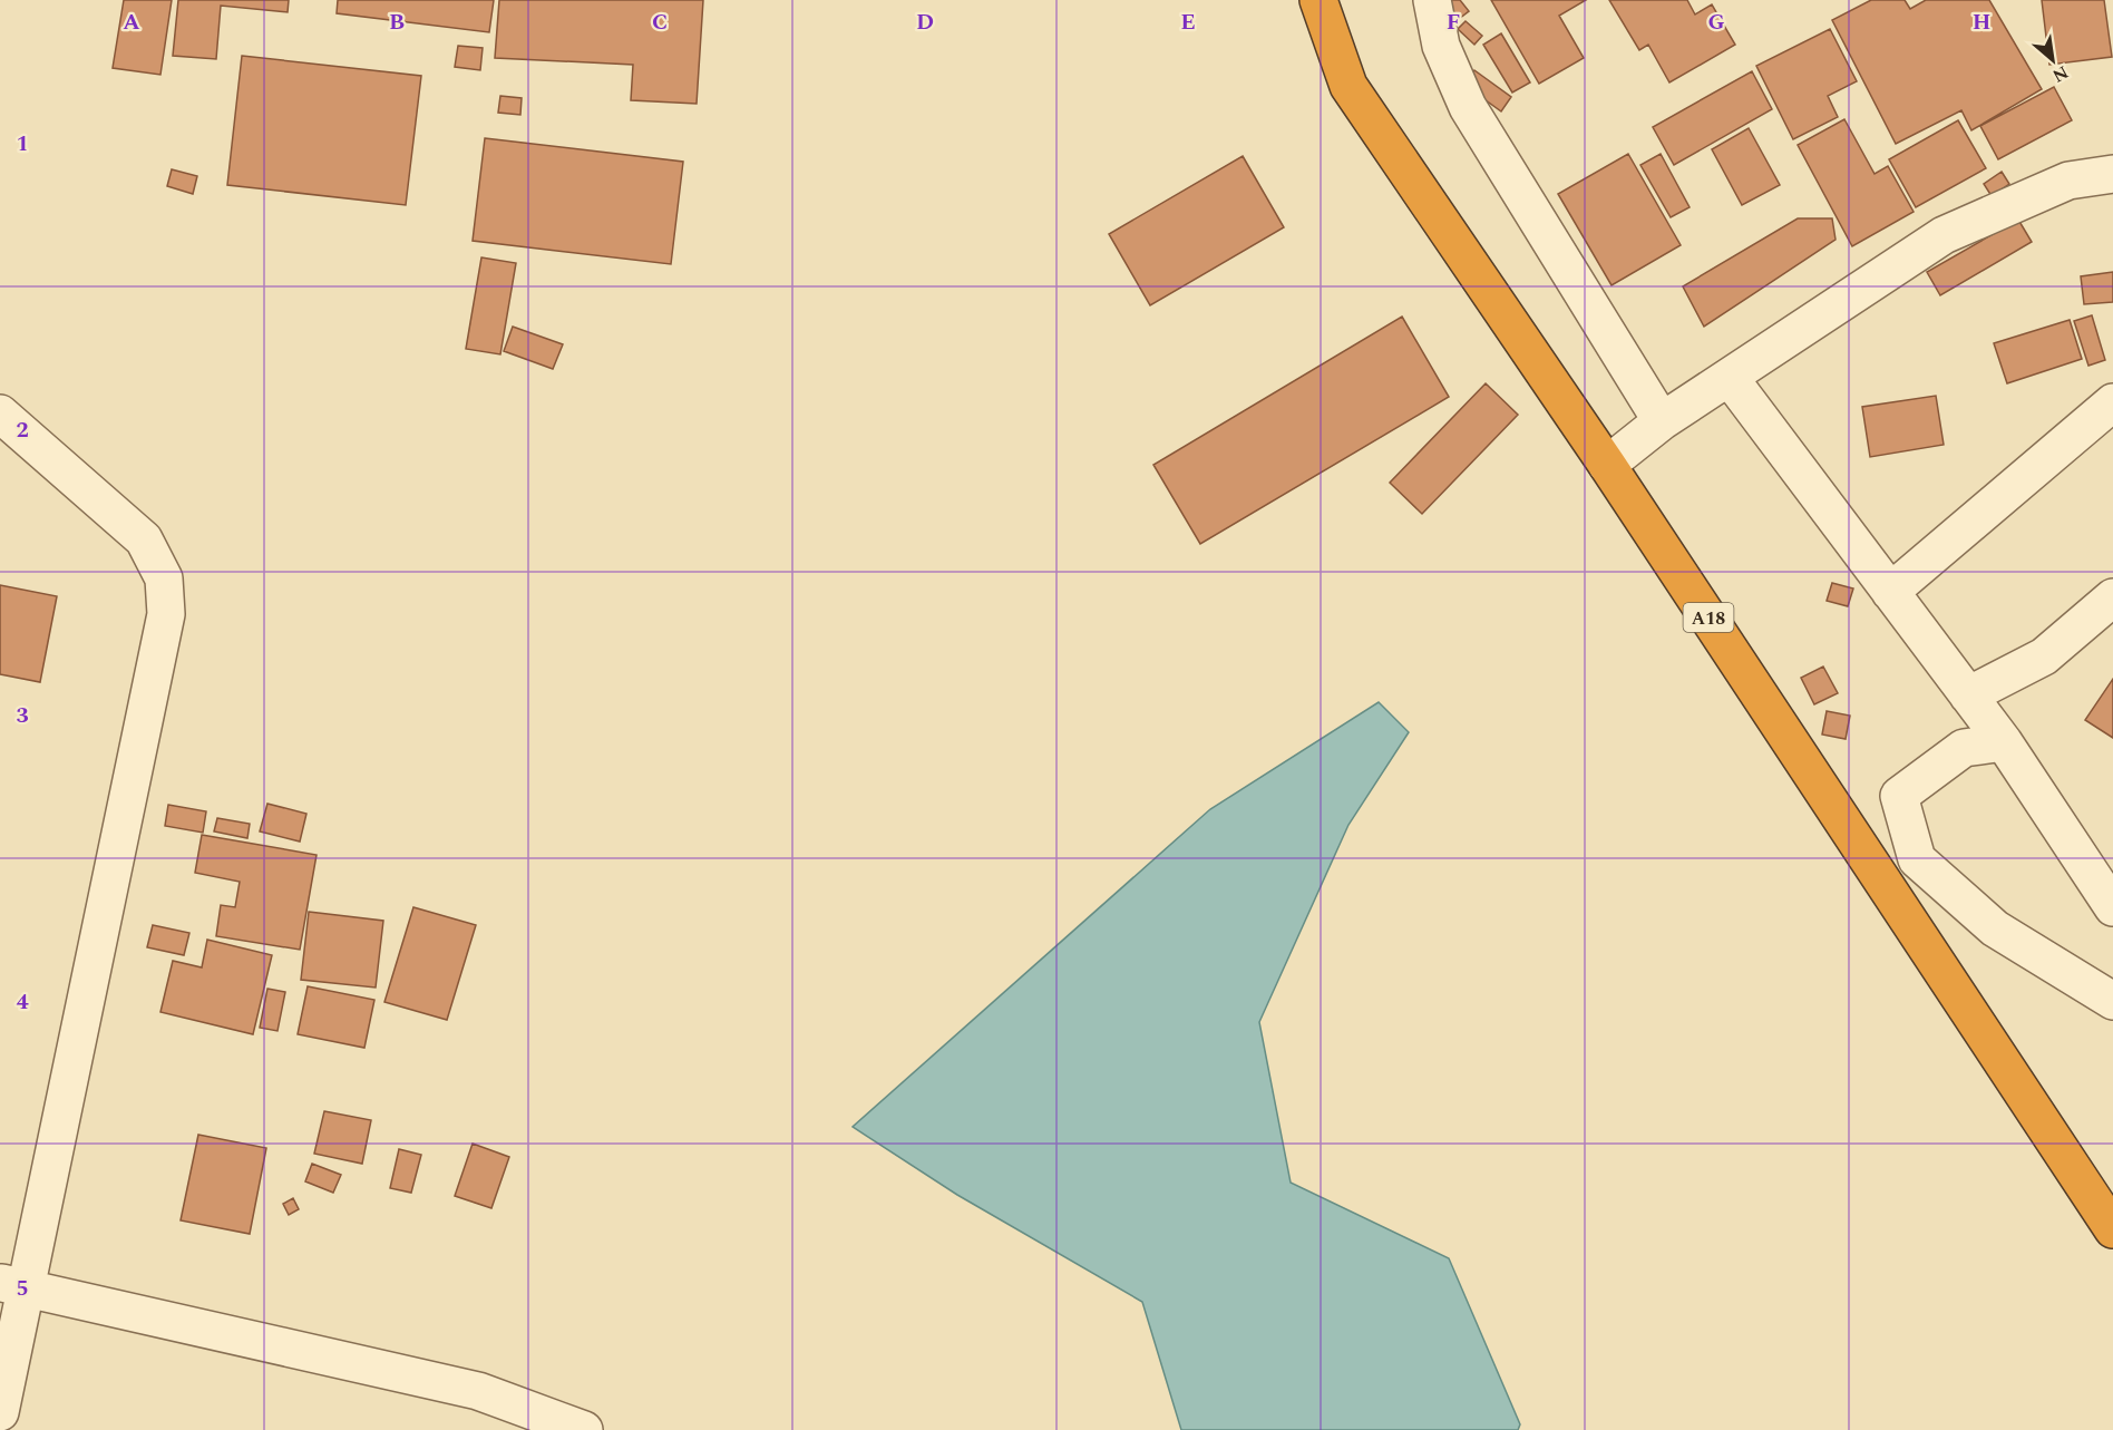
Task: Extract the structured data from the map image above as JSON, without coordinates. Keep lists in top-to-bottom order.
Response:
{
  "streets": {
    "highway": ["A18"]
  },
  "north": "bottom right",
  "grid": {
    "columns": [
      "A",
      "B",
      "C",
      "D",
      "E",
      "F",
      "G",
      "H"
    ],
    "rows": [
      "1",
      "2",
      "3",
      "4",
      "5"
    ]
  }
}
